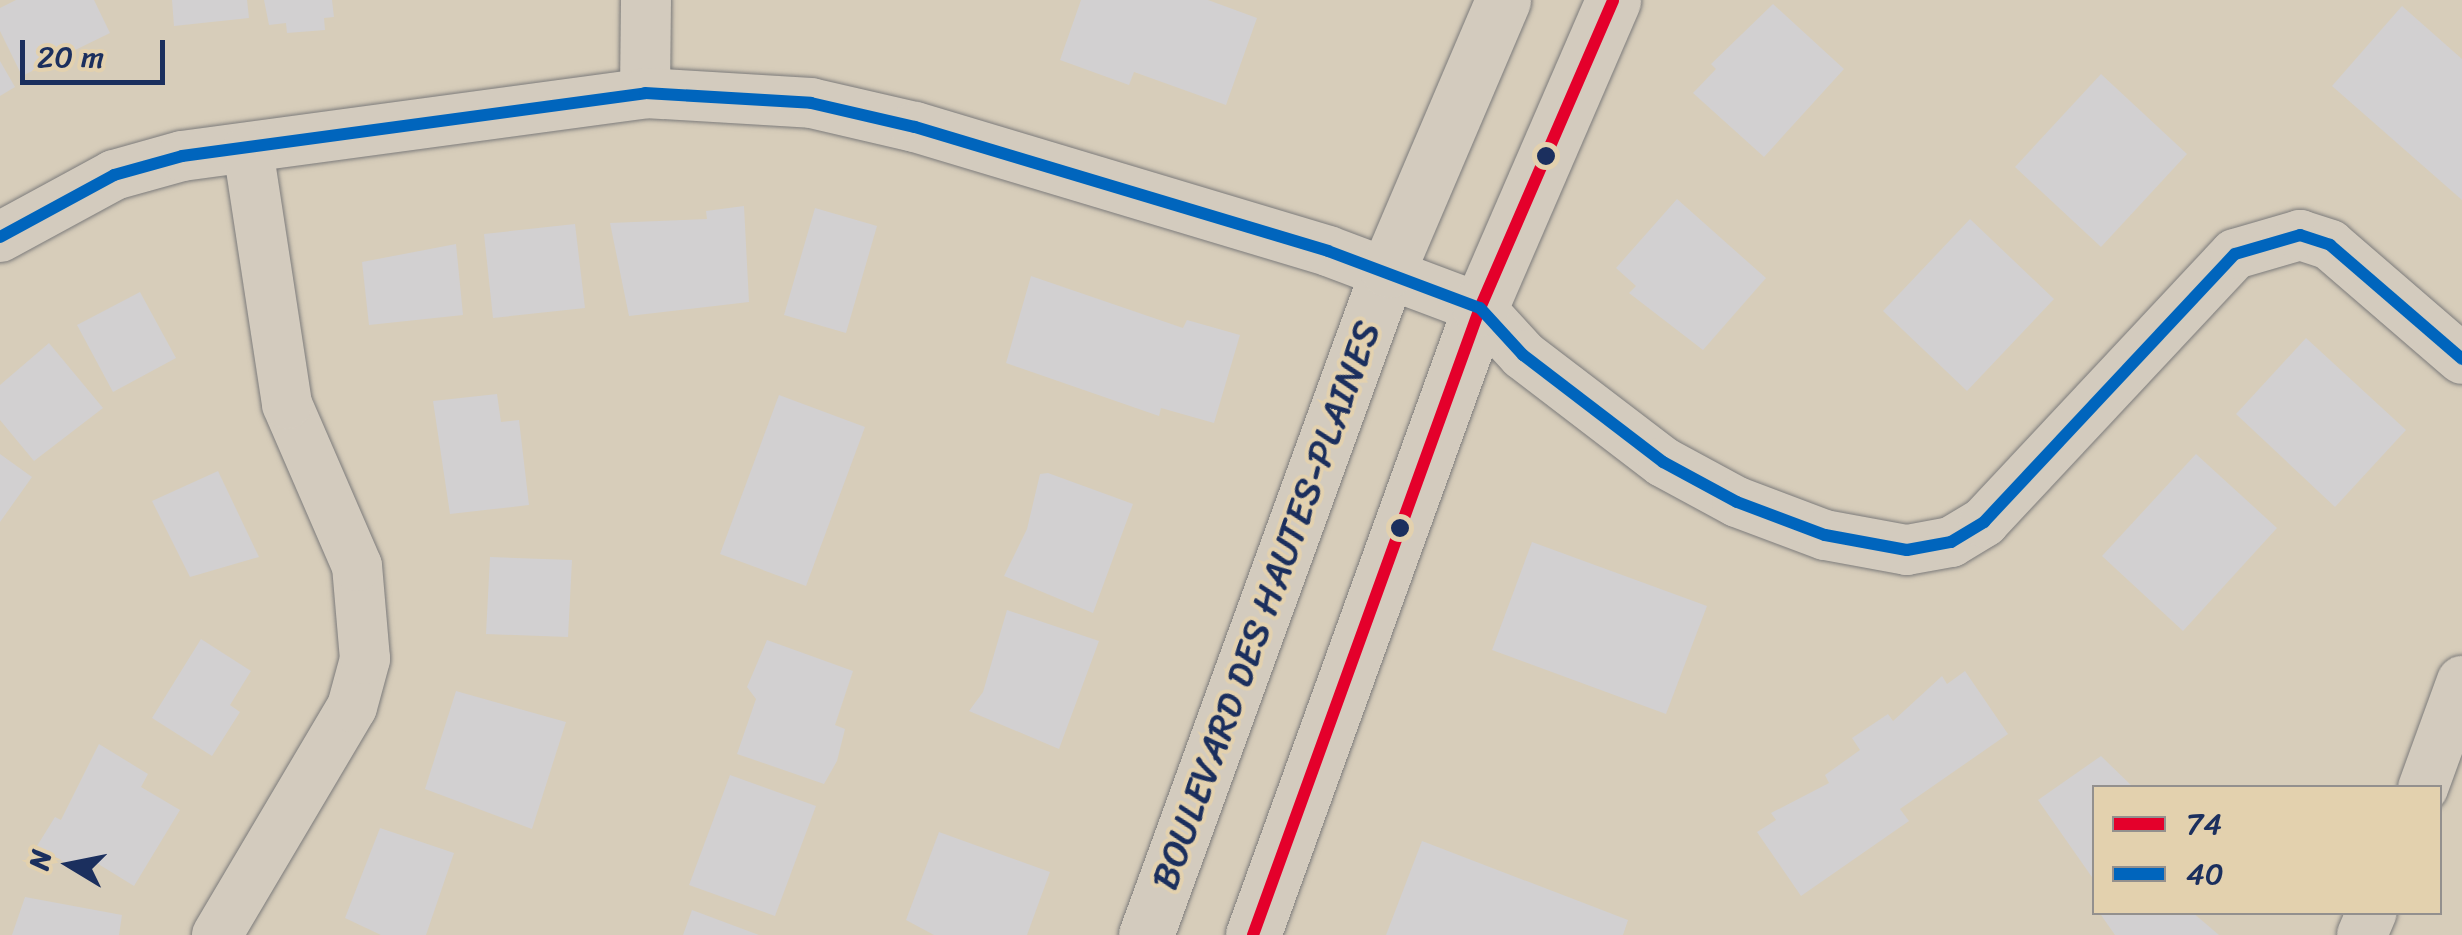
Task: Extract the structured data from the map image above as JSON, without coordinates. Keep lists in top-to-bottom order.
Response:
{
  "streets": {
    "street": ["BOULEVARD DES HAUTES-PLAINES"]
  },
  "lines": ["transit line 74", "transit line 40"],
  "legend": ["74", "40"],
  "scale_bar": "20 m",
  "north": "left"
}
